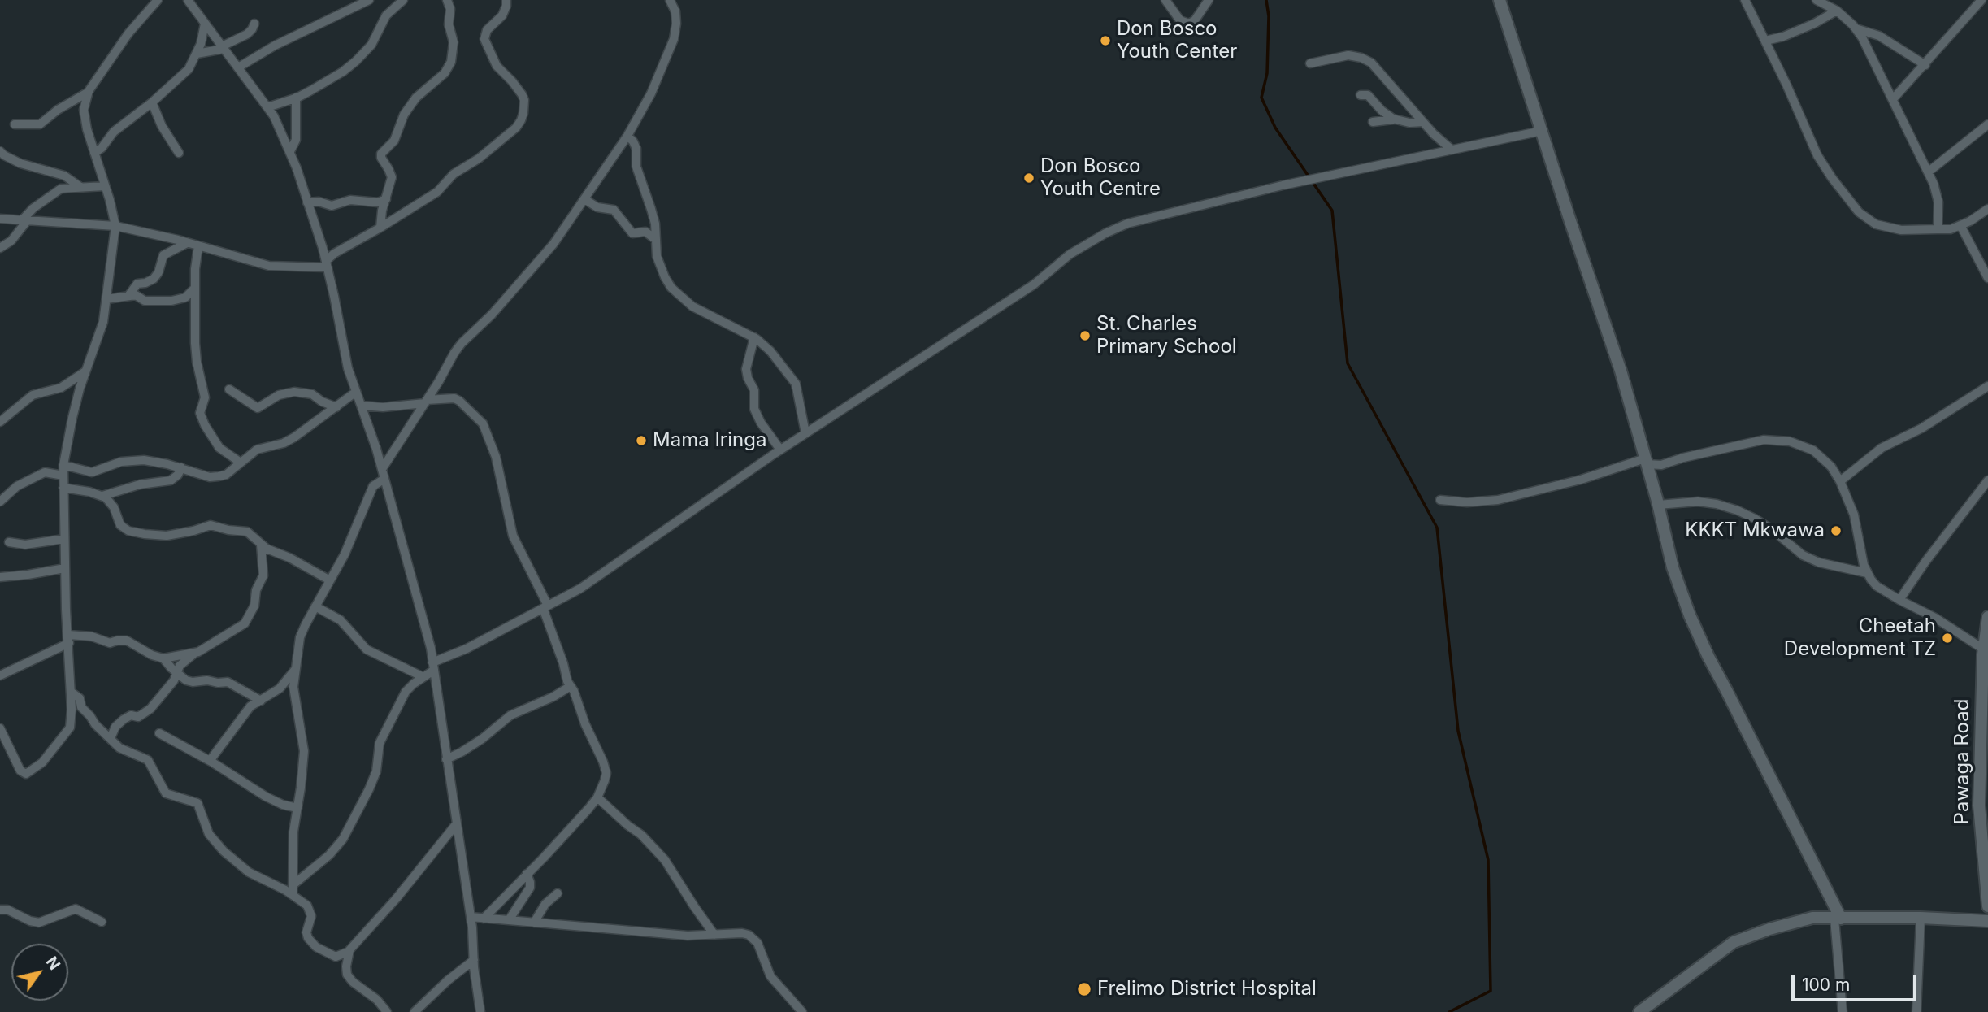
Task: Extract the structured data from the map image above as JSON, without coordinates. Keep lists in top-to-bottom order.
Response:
{
  "streets": {
    "street": ["Pawaga Road"]
  },
  "places": [
    "Don Bosco Youth Center",
    "Don Bosco Youth Centre",
    "St. Charles Primary School",
    "Mama Iringa",
    "KKKT Mkwawa",
    "Cheetah Development TZ",
    "Frelimo District Hospital"
  ],
  "scale_bar": "100 m",
  "north": "top right"
}
